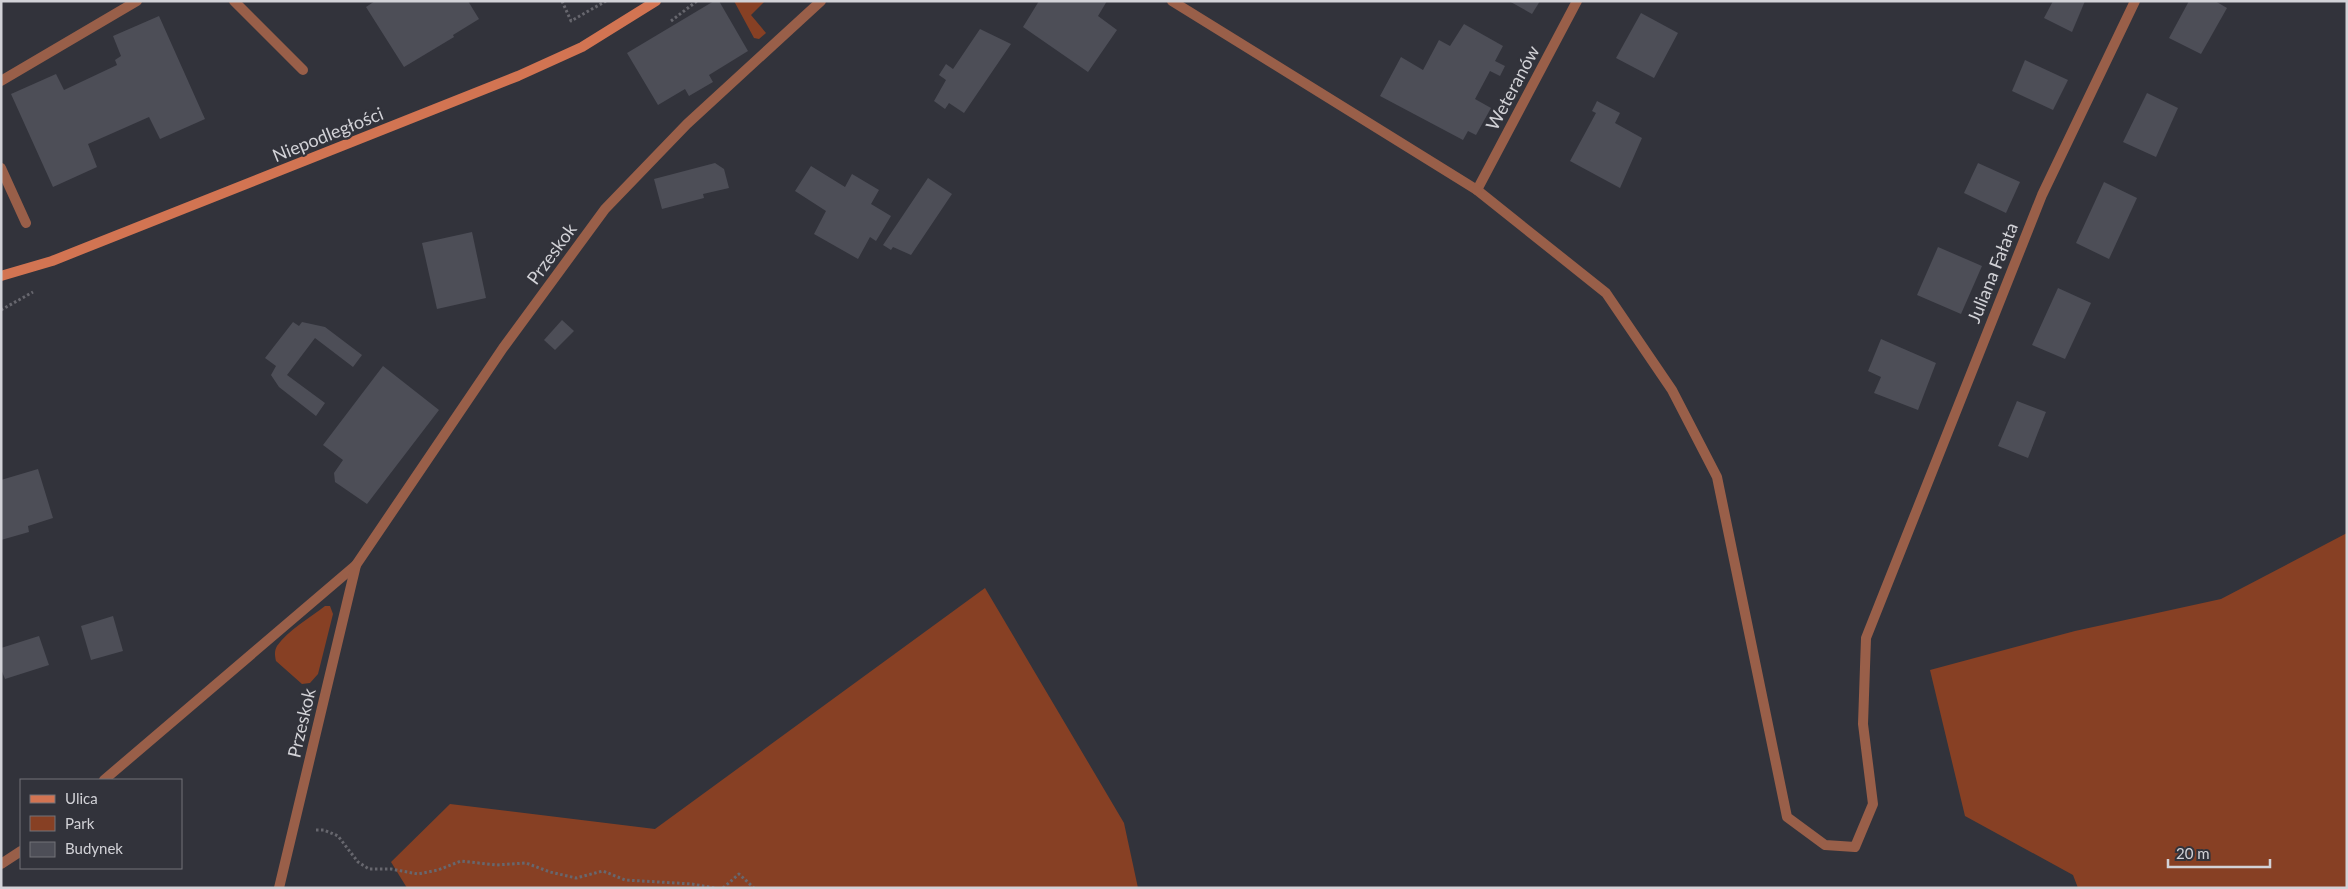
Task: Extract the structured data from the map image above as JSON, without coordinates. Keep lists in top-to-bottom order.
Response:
{
  "streets": {
    "street": [
      "Weteranów",
      "Niepodległości",
      "Przeskok",
      "Juliana Fałata"
    ]
  },
  "crossings": [
    ["Weteranów", "Juliana Fałata"]
  ],
  "legend": ["Ulica", "Park", "Budynek"],
  "scale_bar": "20 m"
}
